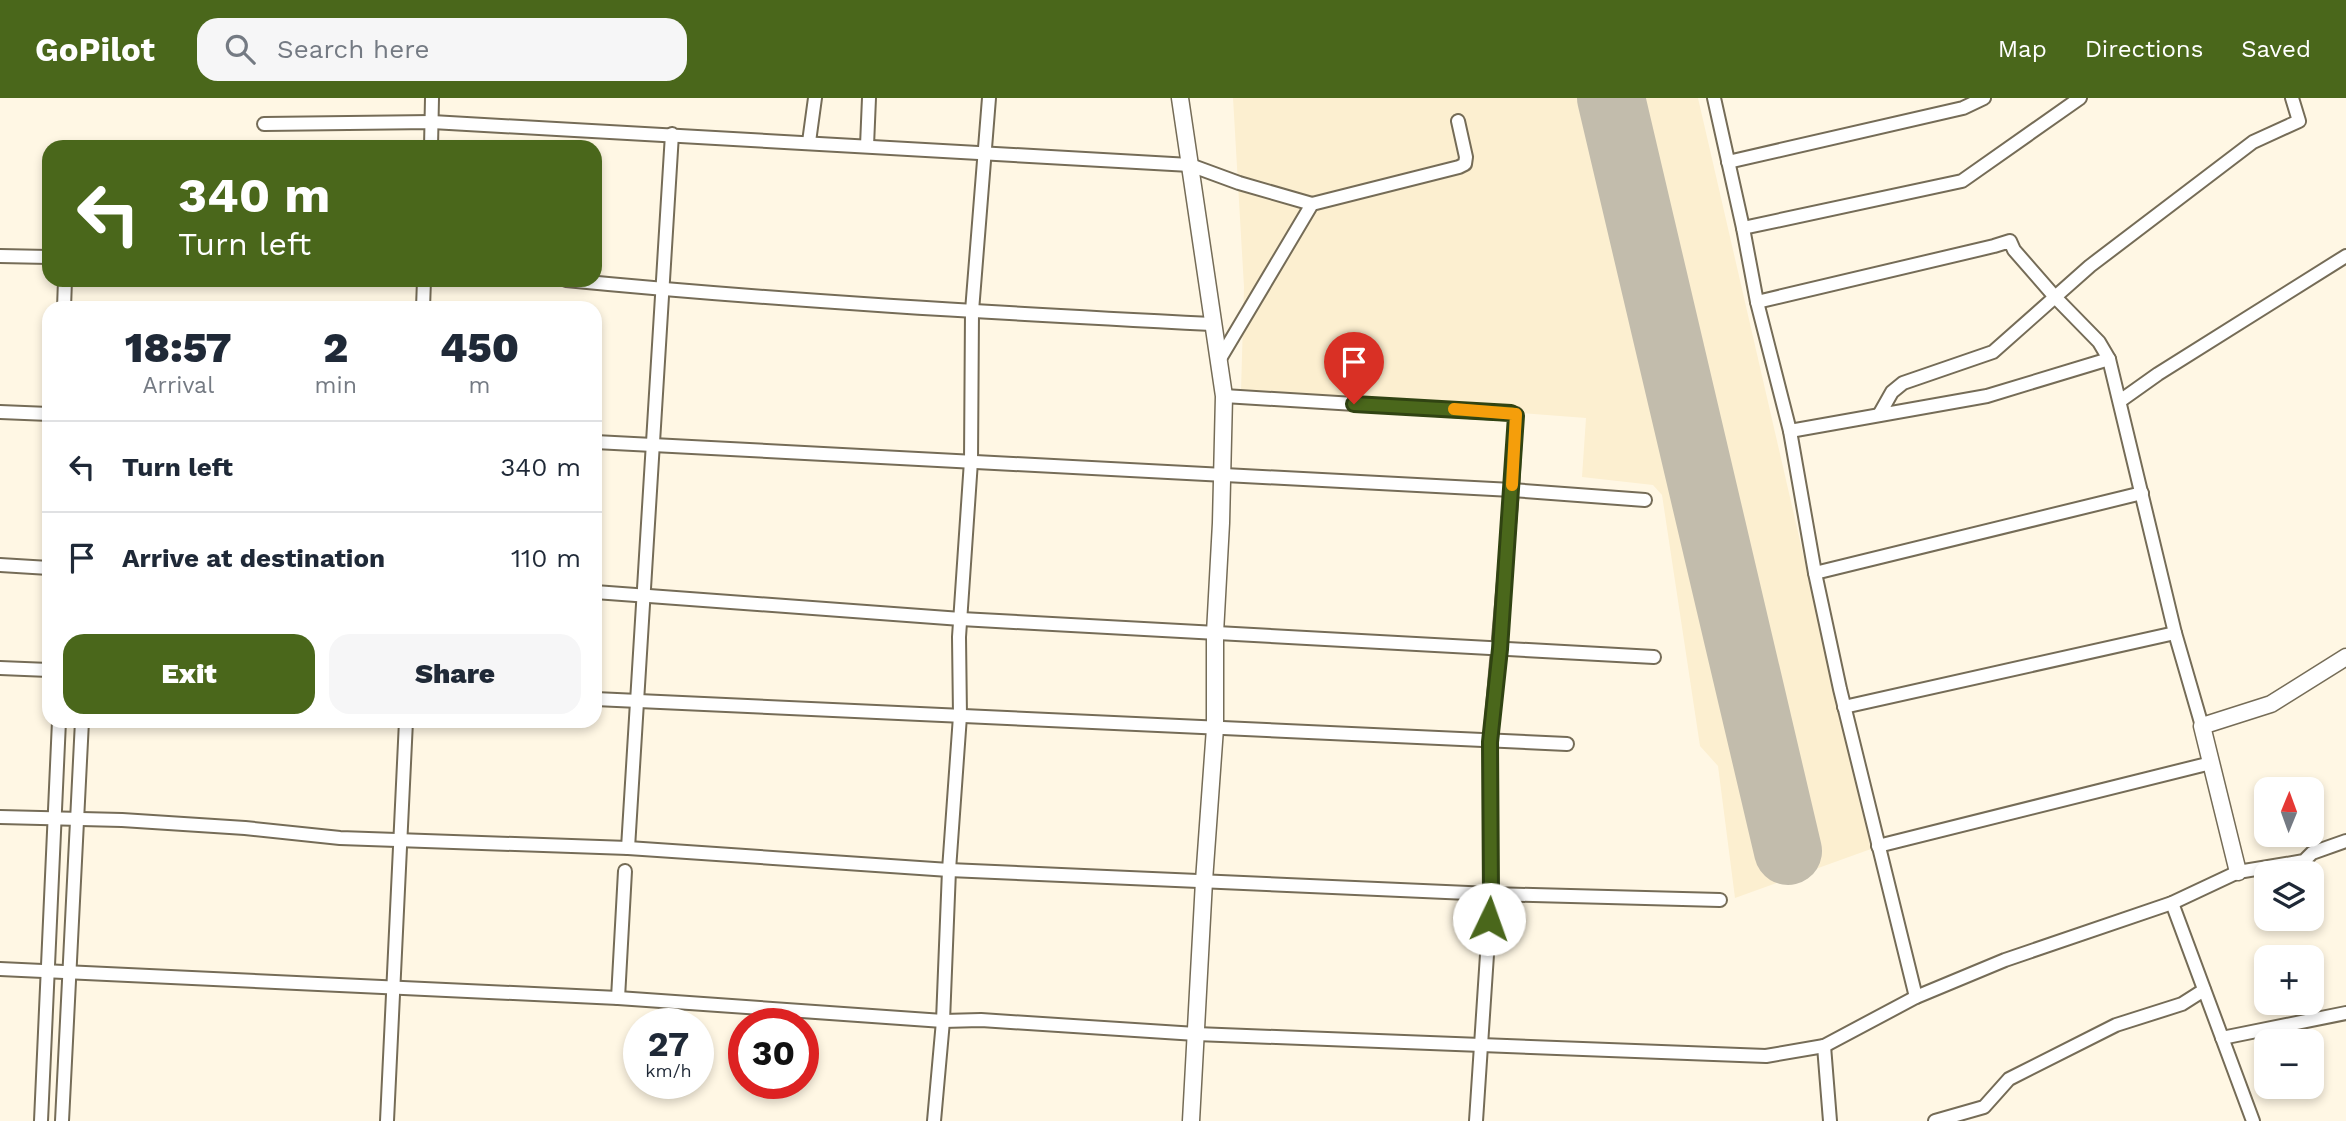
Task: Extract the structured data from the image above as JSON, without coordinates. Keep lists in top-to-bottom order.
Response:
{
  "north": "top",
  "page": {
    "header": "GoPilot",
    "search": "Search here",
    "nav": ["Map", "Directions", "Saved"],
    "turn": ["340 m", "Turn left"],
    "eta": [
      "18:57",
      "Arrival",
      "2",
      "min",
      "450",
      "m"
    ],
    "list": [
      {
        "name": "Turn left",
        "value": "340 m"
      },
      {
        "name": "Arrive at destination",
        "value": "110 m"
      }
    ],
    "buttons": ["Exit", "Share"],
    "map_buttons": ["+", "−"],
    "speed": "27 km/h",
    "limit": "30"
  }
}
